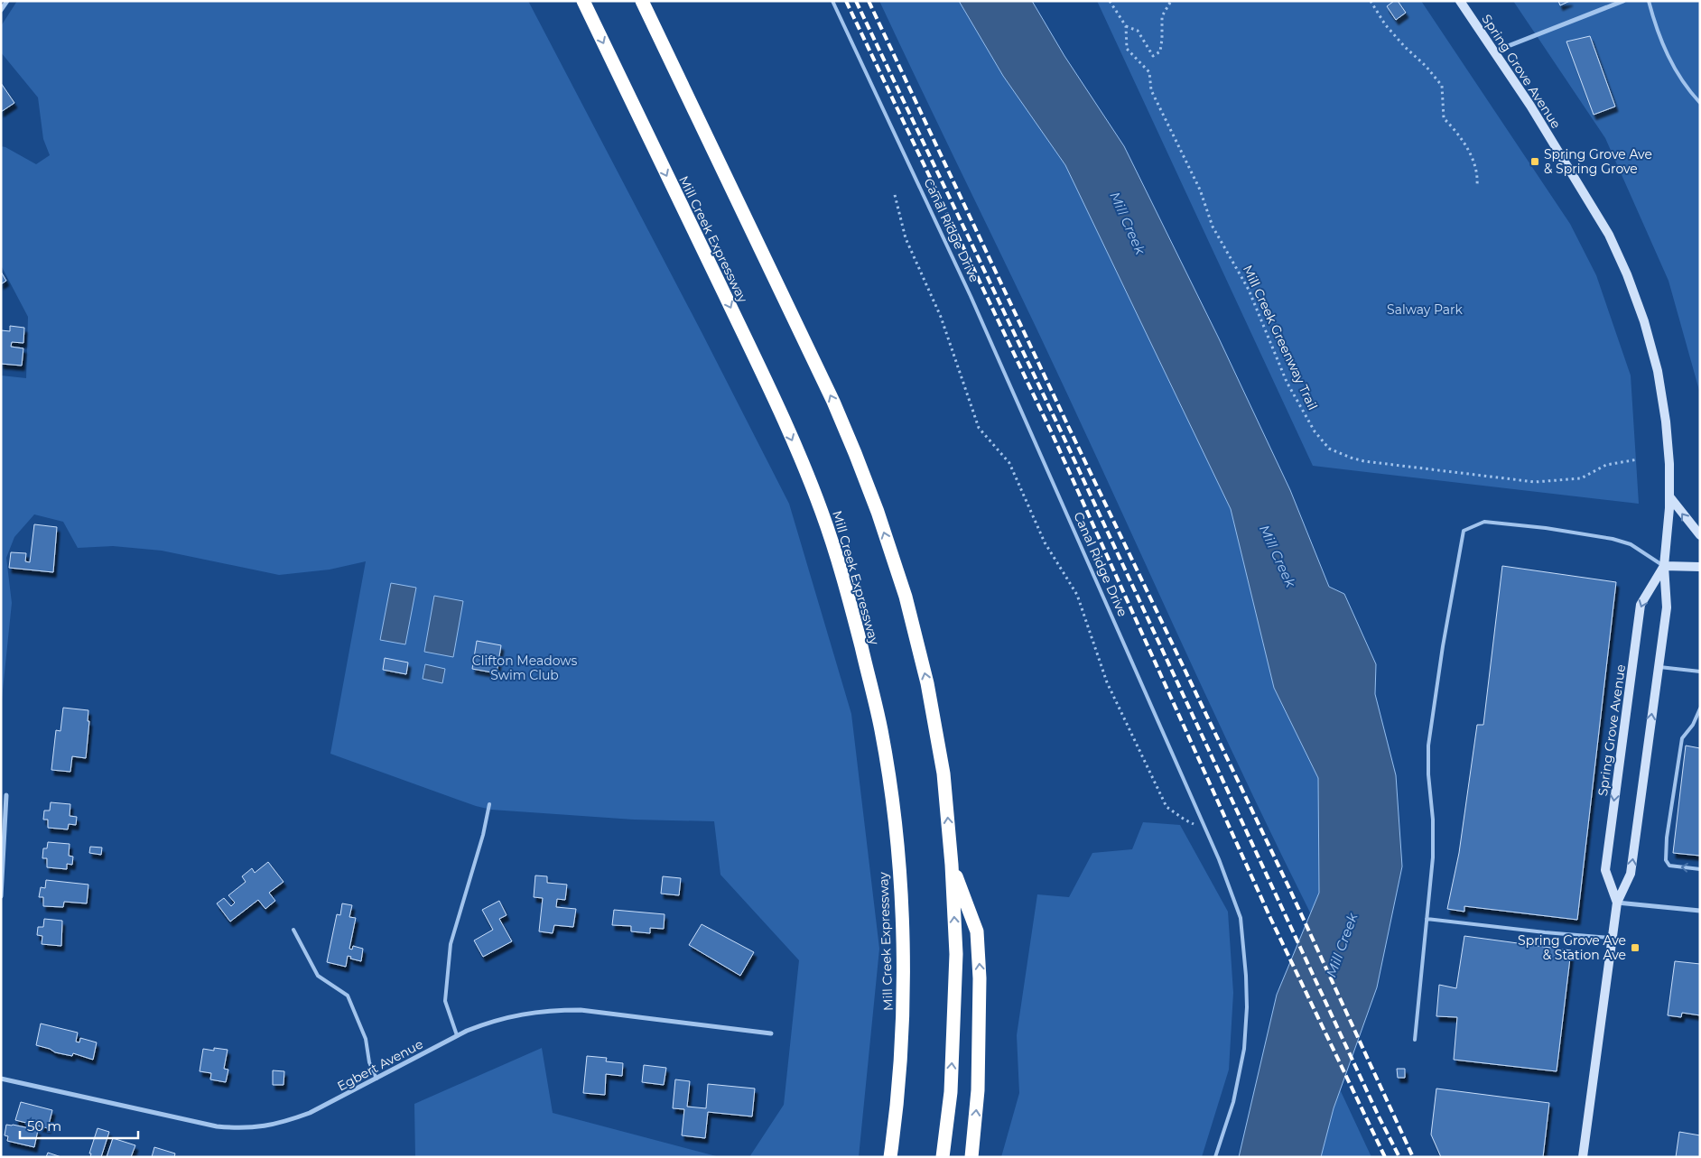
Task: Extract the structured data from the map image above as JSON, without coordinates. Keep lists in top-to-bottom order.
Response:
{
  "streets": {
    "highway": ["Mill Creek Expressway"],
    "main road": ["Spring Grove Avenue"],
    "street": ["Egbert Avenue"],
    "lane": ["Canal Ridge Drive"],
    "path": ["Mill Creek Greenway Trail"]
  },
  "water": ["Mill Creek"],
  "parks": ["Salway Park", "Clifton Meadows Swim Club"],
  "places": {
    "transit": ["Spring Grove Ave & Spring Grove", "Spring Grove Ave & Station Ave"]
  },
  "scale_bar": "50 m"
}
